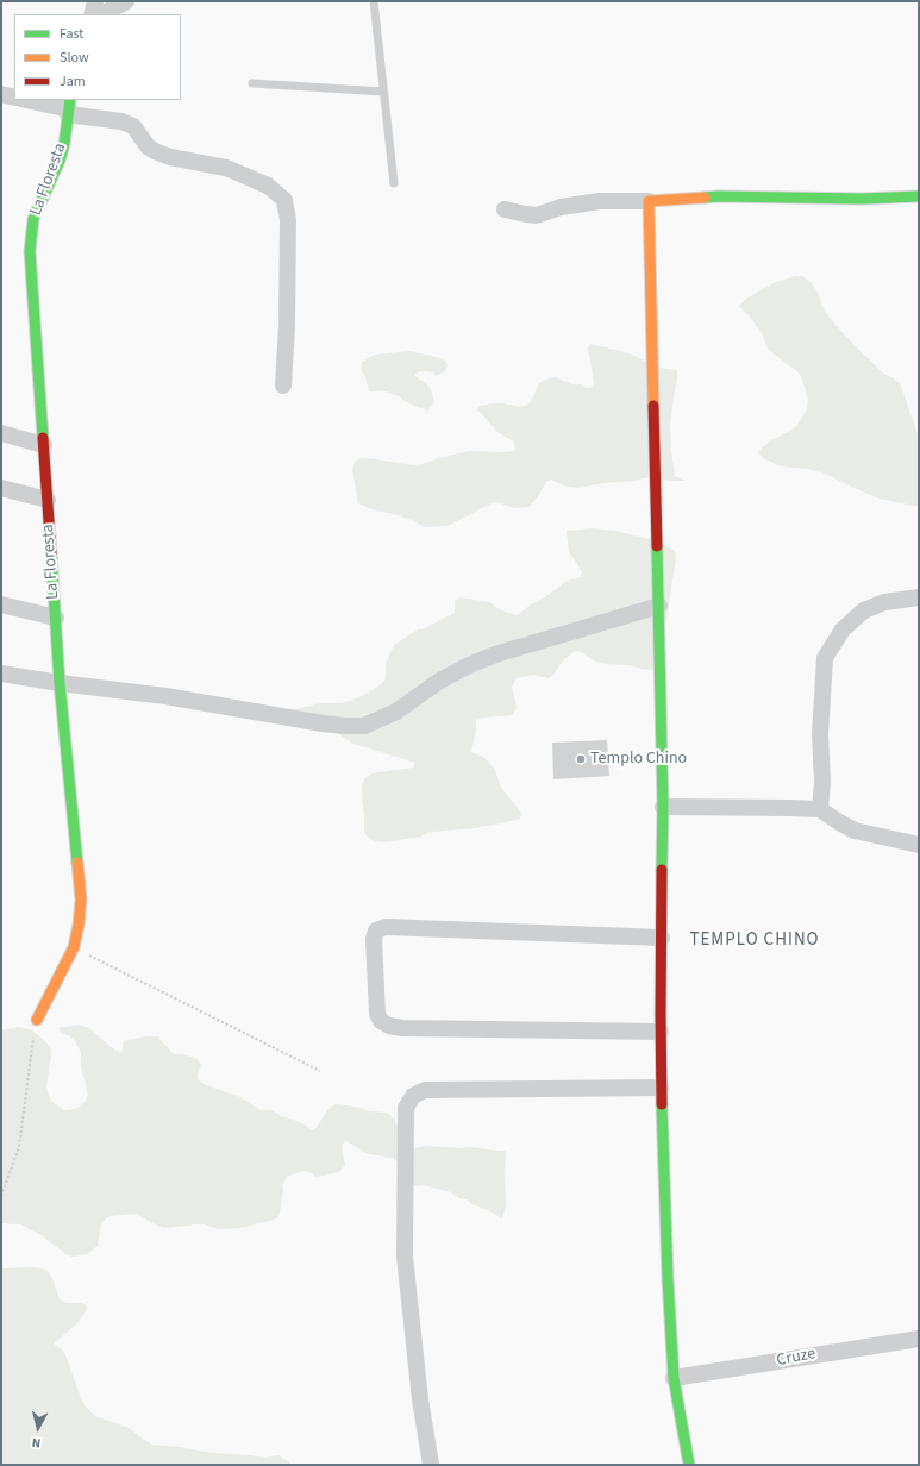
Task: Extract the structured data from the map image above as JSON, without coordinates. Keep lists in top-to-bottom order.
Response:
{
  "streets": {
    "street": ["La Floresta", "Cruze"]
  },
  "districts": ["TEMPLO CHINO"],
  "places": ["Templo Chino"],
  "legend": ["Fast", "Slow", "Jam"],
  "north": "bottom"
}
